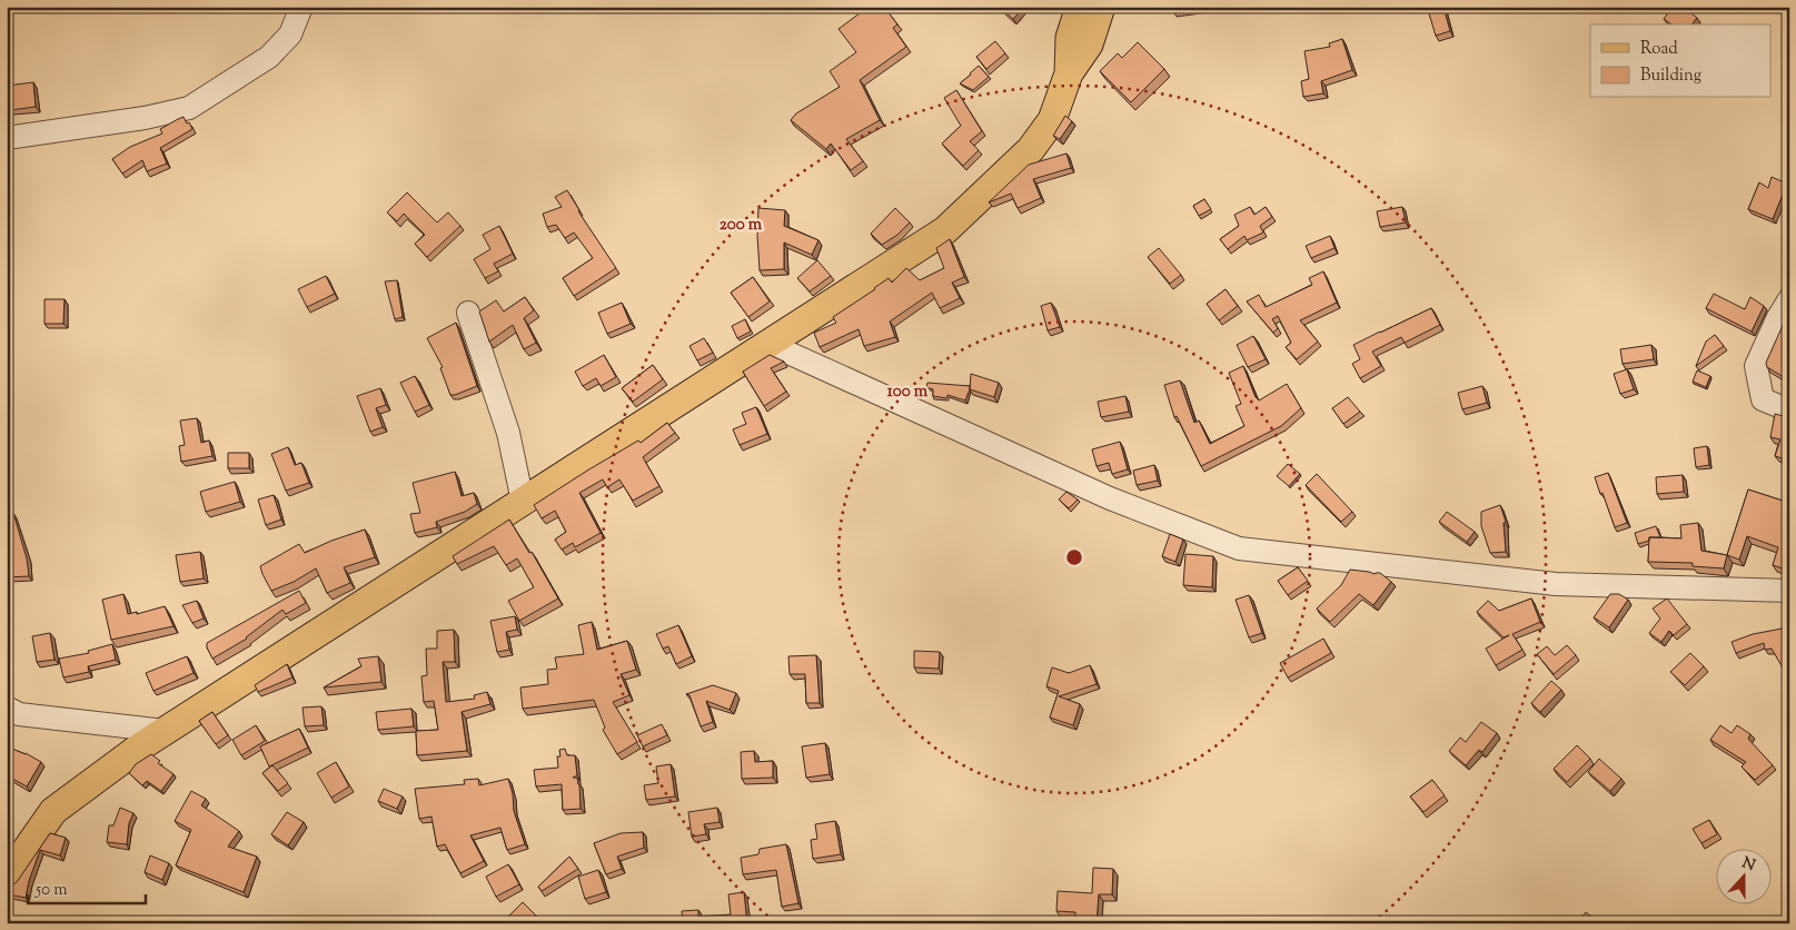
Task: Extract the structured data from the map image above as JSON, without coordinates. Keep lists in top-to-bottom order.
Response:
{
  "legend": ["Road", "Building"],
  "scale_bar": "50 m",
  "north": "top",
  "rings": ["200 m", "100 m"]
}
